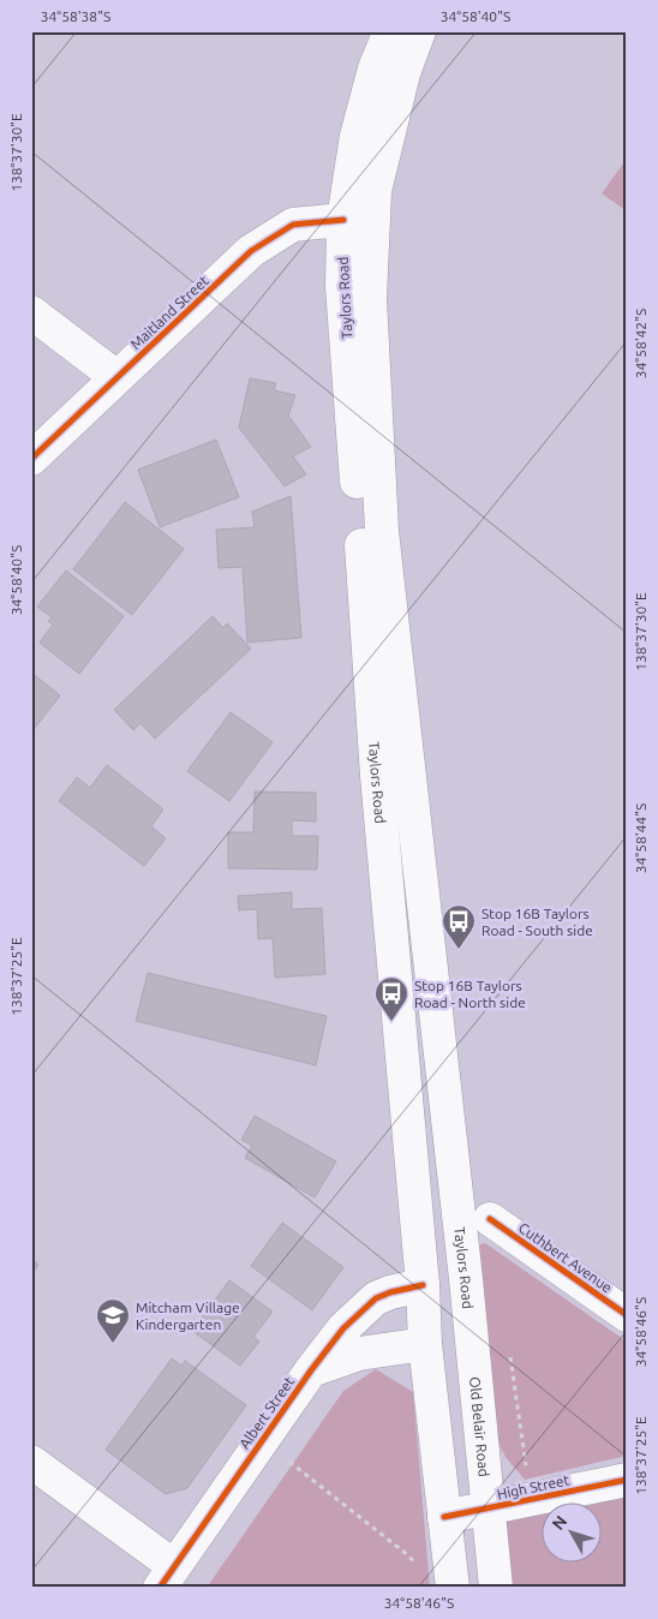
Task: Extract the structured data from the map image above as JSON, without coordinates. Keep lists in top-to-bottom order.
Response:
{
  "streets": {
    "main road": [
      "Taylors Road",
      "Maitland Street",
      "Cuthbert Avenue",
      "Albert Street",
      "Old Belair Road",
      "High Street"
    ]
  },
  "crossings": [
    ["Taylors Road", "Maitland Street"],
    ["Taylors Road", "Albert Street"],
    ["Taylors Road", "Old Belair Road"],
    ["Albert Street", "Old Belair Road"],
    ["Old Belair Road", "High Street"]
  ],
  "places": {
    "bus stop": ["Stop 16B Taylors Road - South side", "Stop 16B Taylors Road - North side"],
    "school or university": ["Mitcham Village Kindergarten"]
  },
  "north": "top left",
  "coordinates": [
    "34°58'38\"S",
    "34°58'40\"S",
    "138°37'30\"E",
    "34°58'42\"S",
    "34°58'44\"S",
    "138°37'25\"E",
    "34°58'46\"S"
  ]
}
